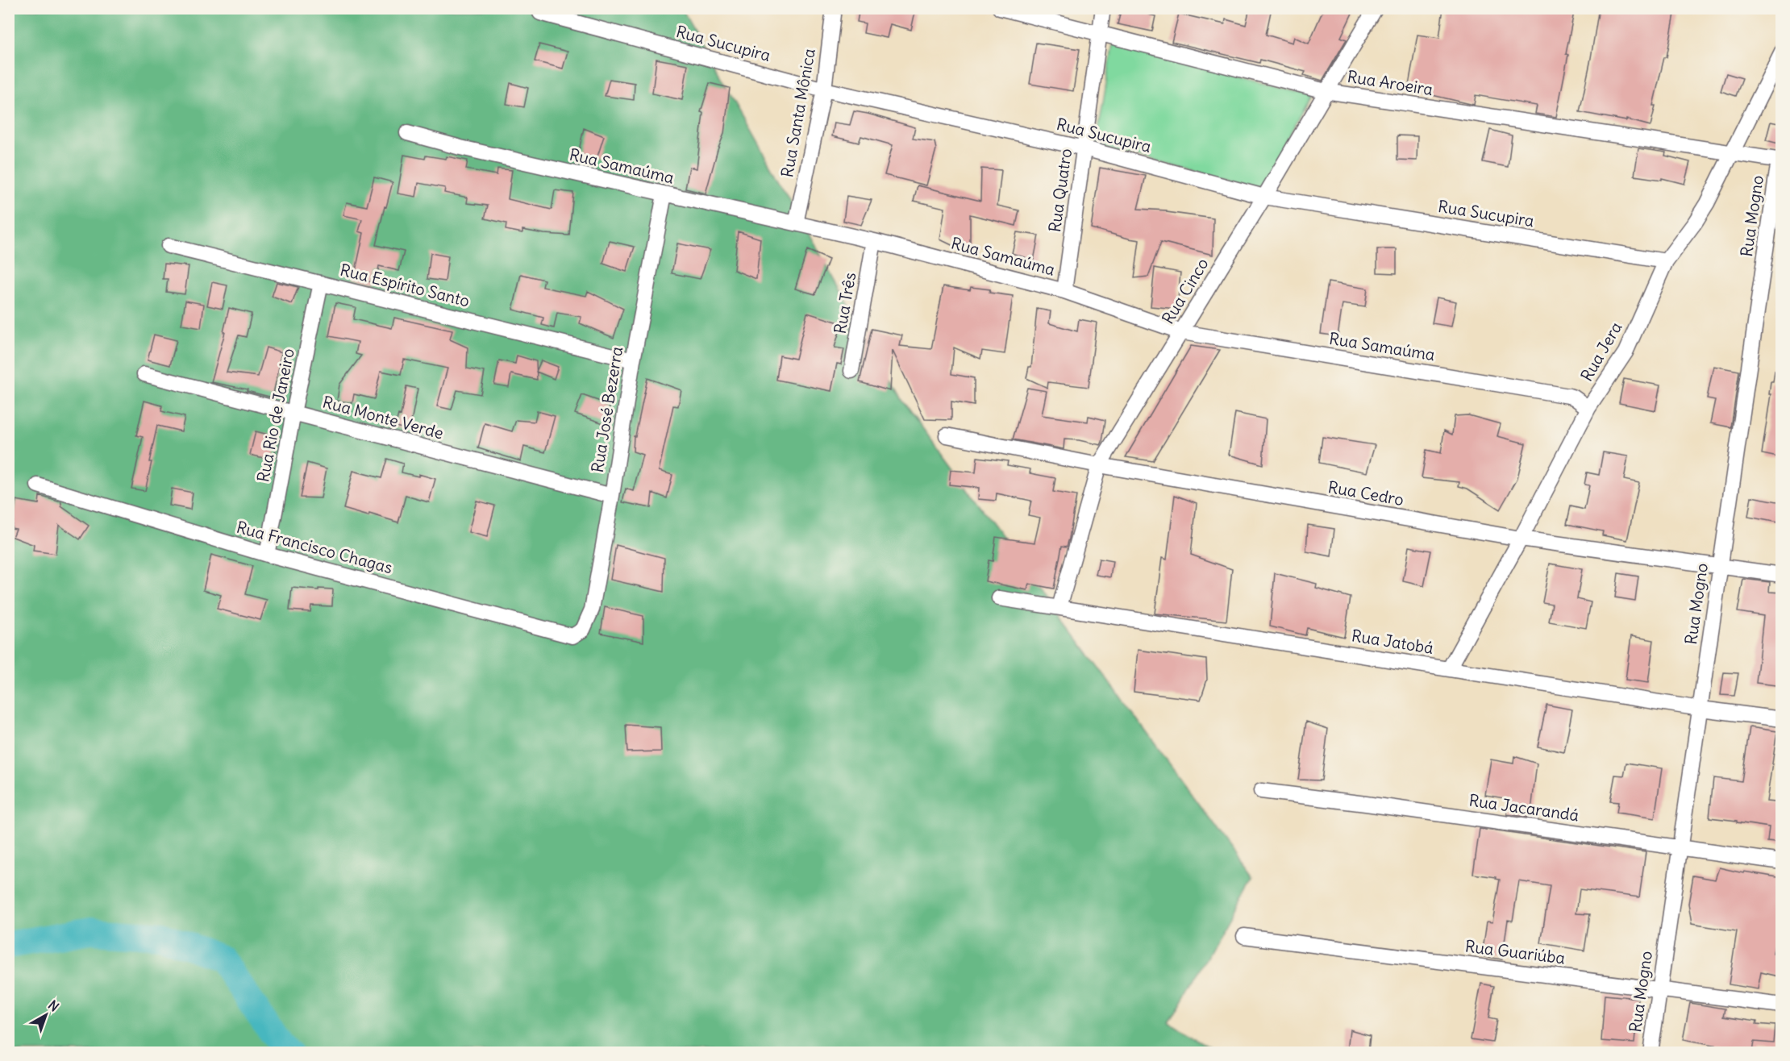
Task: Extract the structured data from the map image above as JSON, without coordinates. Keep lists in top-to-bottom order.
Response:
{
  "streets": {
    "street": [
      "Rua Sucupira",
      "Rua Aroeira",
      "Rua Santa Mônica",
      "Rua Samaúma",
      "Rua Quatro",
      "Rua Mogno",
      "Rua Espírito Santo",
      "Rua Cinco",
      "Rua Três",
      "Rua Jera",
      "Rua José Bezerra",
      "Rua Rio de Janeiro",
      "Rua Monte Verde",
      "Rua Cedro",
      "Rua Francisco Chagas",
      "Rua Jatobá",
      "Rua Jacarandá",
      "Rua Guariúba"
    ]
  },
  "crossings": [
    ["Rua Sucupira", "Rua Santa Mônica"],
    ["Rua Sucupira", "Rua Quatro"],
    ["Rua Sucupira", "Rua Cinco"],
    ["Rua Sucupira", "Rua Jera"],
    ["Rua Aroeira", "Rua Quatro"],
    ["Rua Aroeira", "Rua Mogno"],
    ["Rua Aroeira", "Rua Cinco"],
    ["Rua Aroeira", "Rua Jera"],
    ["Rua Santa Mônica", "Rua Samaúma"],
    ["Rua Samaúma", "Rua Quatro"],
    ["Rua Samaúma", "Rua Cinco"],
    ["Rua Samaúma", "Rua Três"],
    ["Rua Samaúma", "Rua Jera"],
    ["Rua Samaúma", "Rua José Bezerra"],
    ["Rua Mogno", "Rua Cedro"],
    ["Rua Mogno", "Rua Jatobá"],
    ["Rua Mogno", "Rua Jacarandá"],
    ["Rua Mogno", "Rua Guariúba"],
    ["Rua Espírito Santo", "Rua José Bezerra"],
    ["Rua Espírito Santo", "Rua Rio de Janeiro"],
    ["Rua Cinco", "Rua Cedro"],
    ["Rua Cinco", "Rua Jatobá"],
    ["Rua Jera", "Rua Cedro"],
    ["Rua Jera", "Rua Jatobá"],
    ["Rua José Bezerra", "Rua Monte Verde"],
    ["Rua José Bezerra", "Rua Francisco Chagas"],
    ["Rua Rio de Janeiro", "Rua Monte Verde"],
    ["Rua Rio de Janeiro", "Rua Francisco Chagas"]
  ],
  "north": "top right"
}
